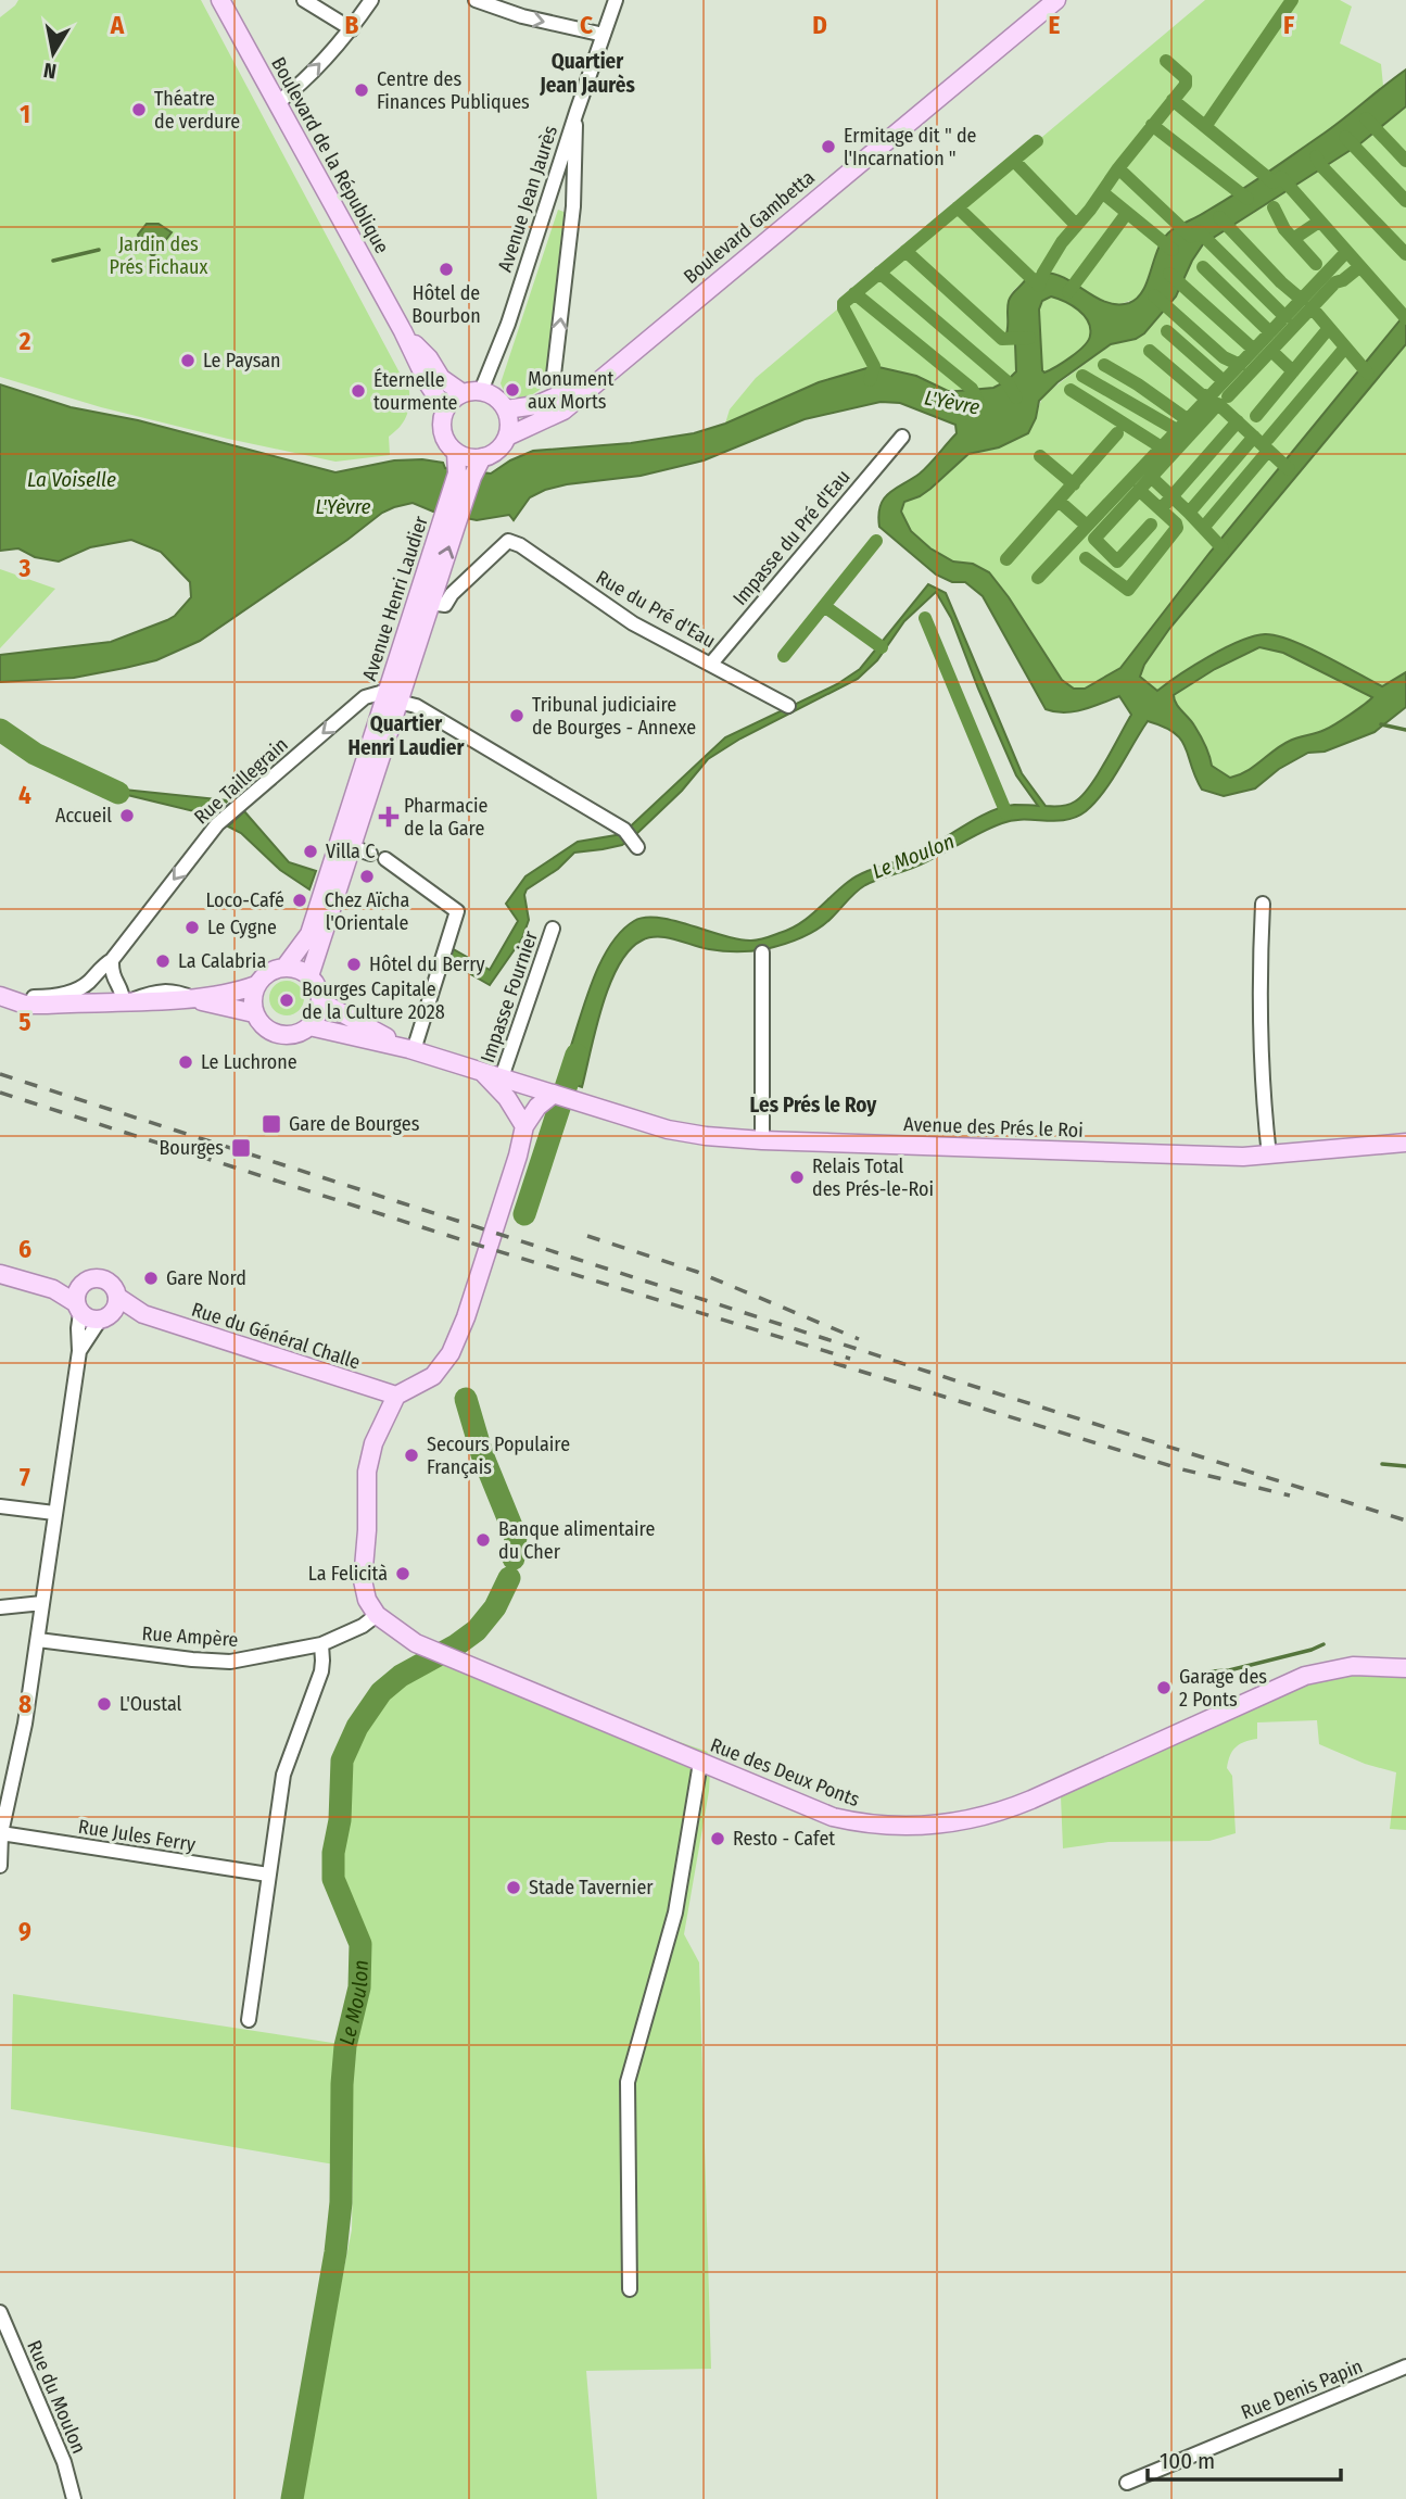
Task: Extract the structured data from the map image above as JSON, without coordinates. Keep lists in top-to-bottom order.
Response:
{
  "streets": {
    "main road": [
      "Boulevard de la République",
      "Boulevard Gambetta",
      "Avenue Henri Laudier",
      "Avenue des Prés le Roi",
      "Rue du Général Challe",
      "Rue des Deux Ponts"
    ],
    "street": [
      "Avenue Jean Jaurès",
      "Impasse du Pré d'Eau",
      "Rue du Pré d'Eau",
      "Rue Taillegrain",
      "Impasse Fournier",
      "Rue Ampère",
      "Rue Jules Ferry",
      "Rue Denis Papin",
      "Rue du Moulon"
    ]
  },
  "crossings": [
    ["Boulevard de la République", "Avenue Jean Jaurès"],
    ["Boulevard de la République", "Boulevard Gambetta"],
    ["Boulevard de la République", "Avenue Henri Laudier"],
    ["Avenue Jean Jaurès", "Boulevard Gambetta"],
    ["Avenue Jean Jaurès", "Avenue Henri Laudier"],
    ["Boulevard Gambetta", "Avenue Henri Laudier"],
    ["Impasse du Pré d'Eau", "Rue du Pré d'Eau"],
    ["Avenue Henri Laudier", "Rue du Pré d'Eau"],
    ["Avenue Henri Laudier", "Rue Taillegrain"],
    ["Avenue Henri Laudier", "Avenue des Prés le Roi"],
    ["Impasse Fournier", "Avenue des Prés le Roi"],
    ["Rue Ampère", "Rue des Deux Ponts"]
  ],
  "one_way": ["Rue Taillegrain"],
  "districts": ["Quartier Jean Jaurès", "Quartier Henri Laudier", "Les Prés le Roy"],
  "water": ["L'Yèvre", "La Voiselle", "Le Moulon"],
  "parks": ["Jardin des Prés Fichaux"],
  "places": {
    "other": [
      "Centre des Finances Publiques",
      "Théatre de verdure",
      "Ermitage dit \" de l'Incarnation \"",
      "Hôtel de Bourbon",
      "Le Paysan",
      "Monument aux Morts",
      "Éternelle tourmente",
      "Tribunal judiciaire de Bourges - Annexe",
      "Accueil",
      "Villa C",
      "Chez Aïcha l'Orientale",
      "Loco-Café",
      "Le Cygne",
      "La Calabria",
      "Hôtel du Berry",
      "Bourges Capitale de la Culture 2028",
      "Le Luchrone",
      "Relais Total des Prés-le-Roi",
      "Gare Nord",
      "Secours Populaire Français",
      "Banque alimentaire du Cher",
      "La Felicità",
      "Garage des 2 Ponts",
      "L'Oustal",
      "Resto - Cafet",
      "Stade Tavernier"
    ],
    "health": ["Pharmacie de la Gare"],
    "transit": ["Gare de Bourges", "Bourges"]
  },
  "scale_bar": "100 m",
  "north": "bottom",
  "grid": {
    "columns": [
      "A",
      "B",
      "C",
      "D",
      "E",
      "F"
    ],
    "rows": [
      "1",
      "2",
      "3",
      "4",
      "5",
      "6",
      "7",
      "8",
      "9"
    ]
  }
}
